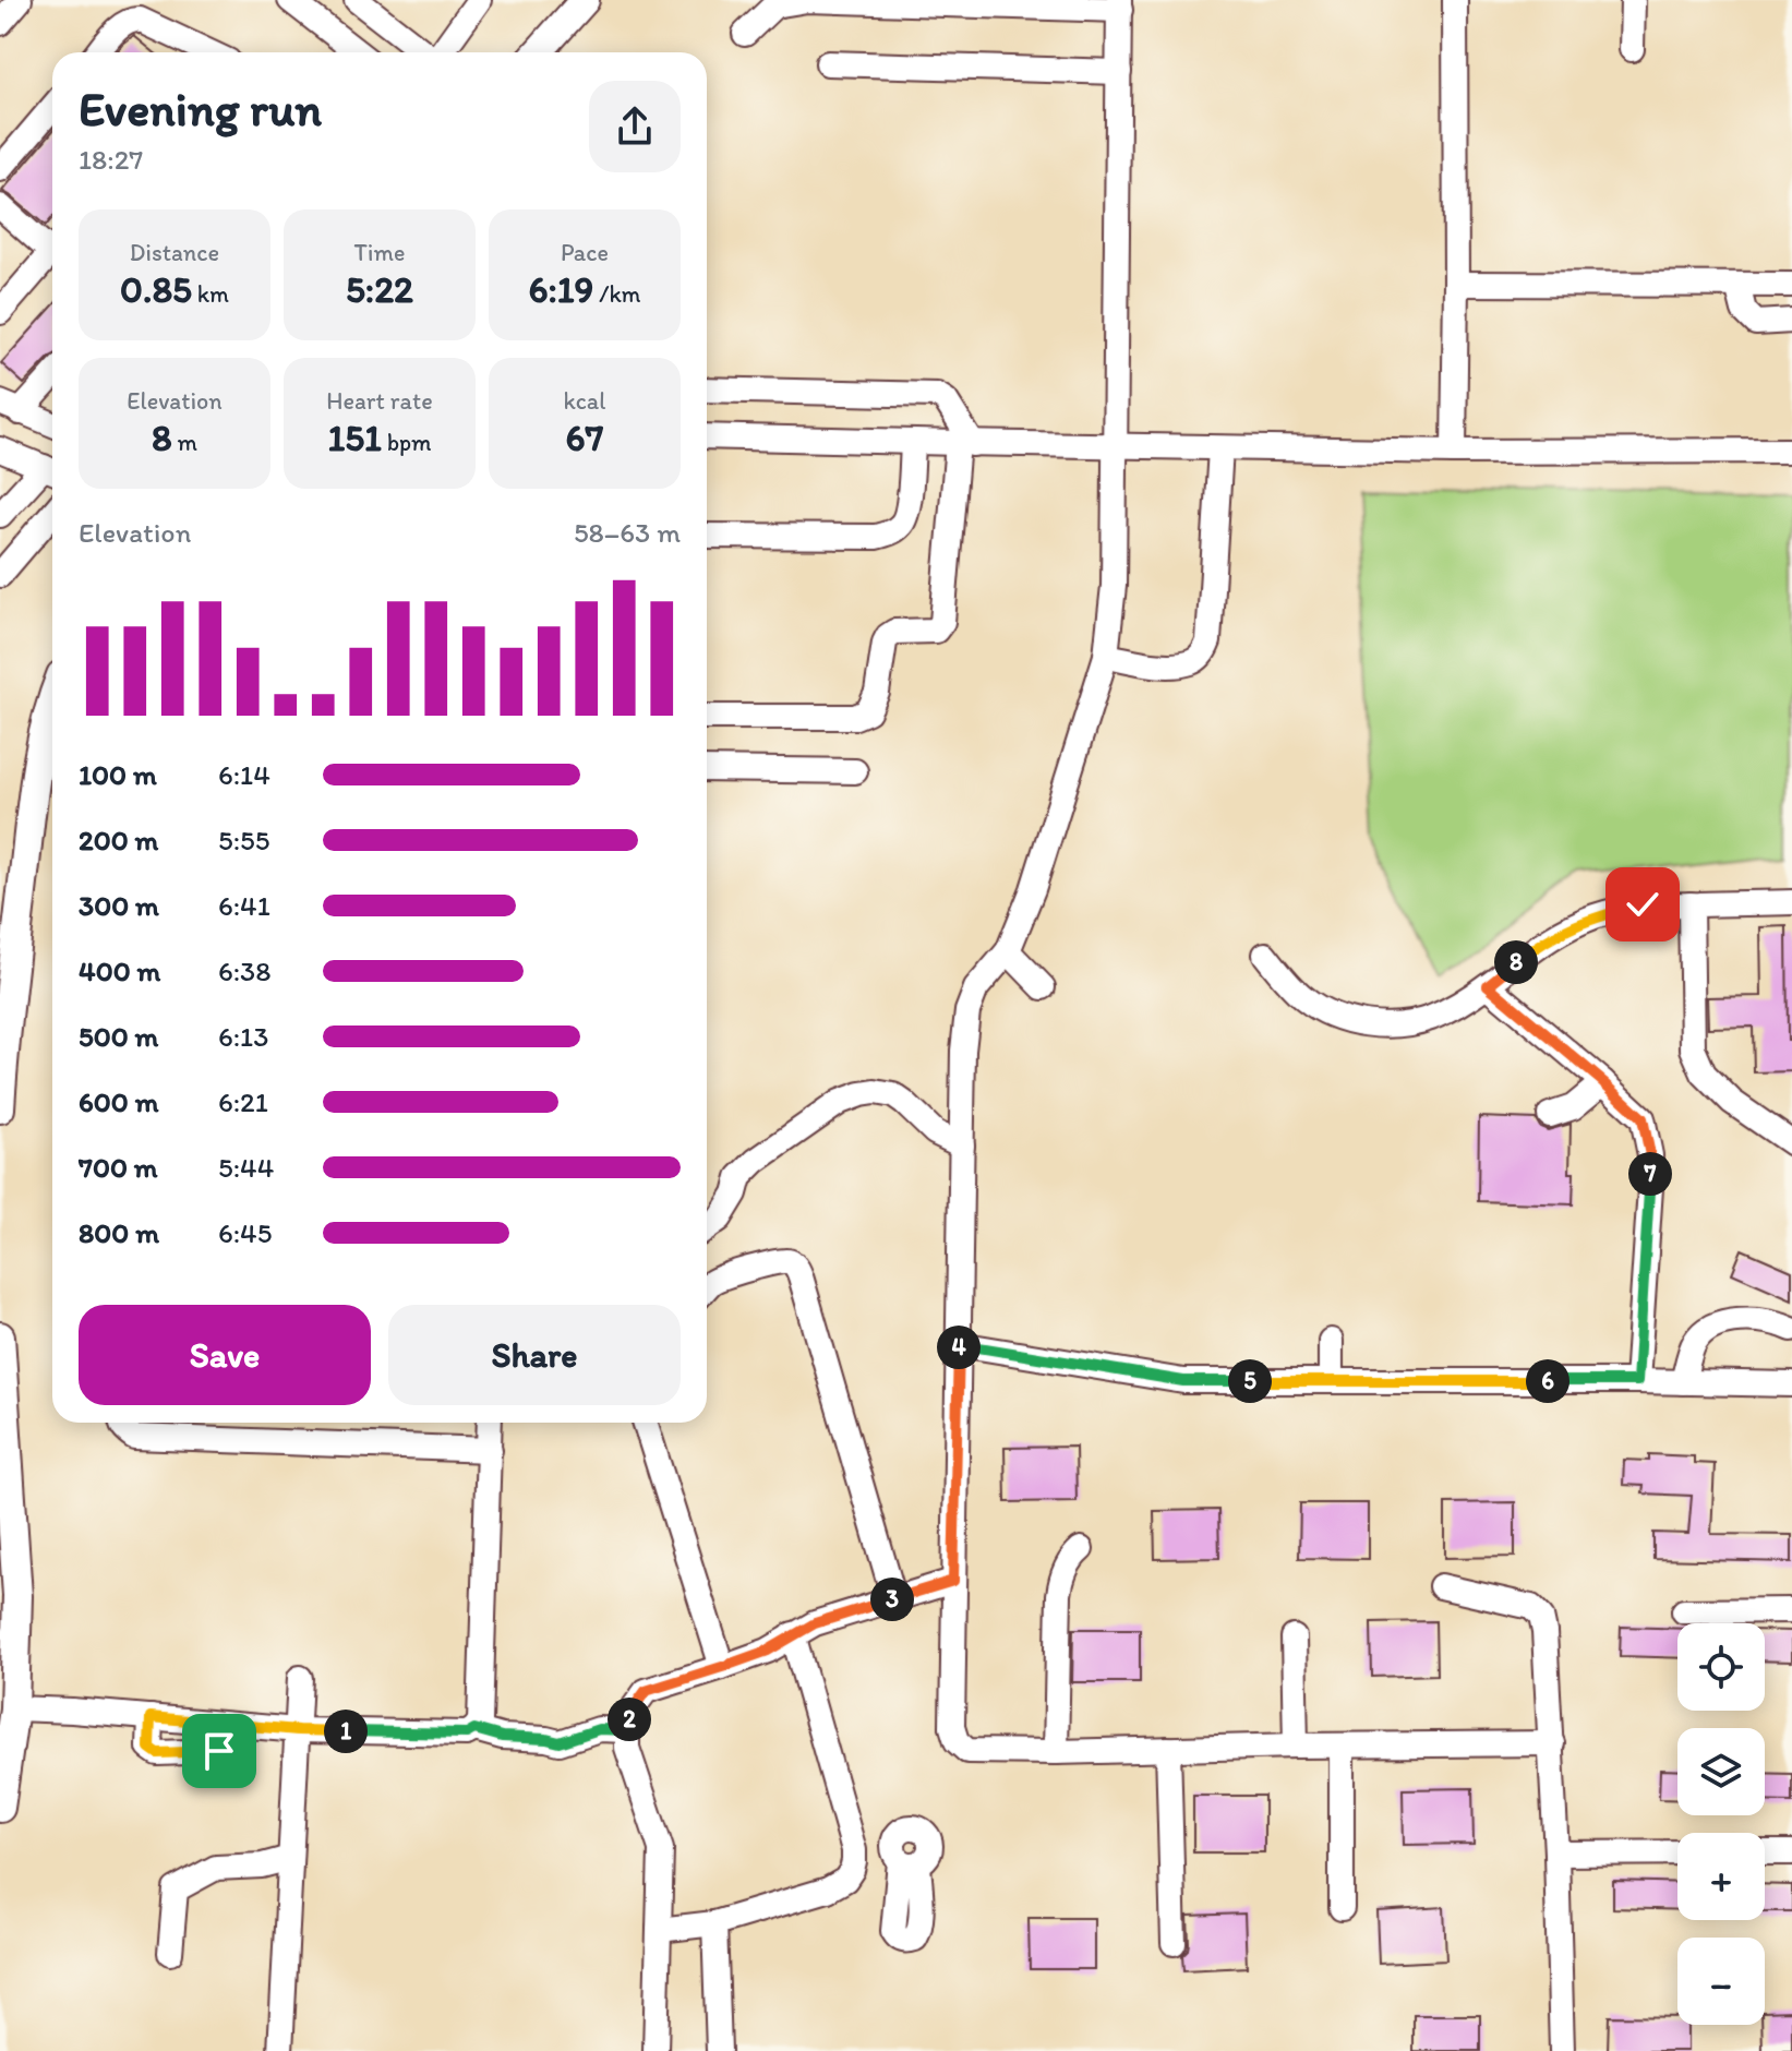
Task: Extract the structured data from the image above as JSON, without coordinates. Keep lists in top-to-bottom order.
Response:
{
  "page": {
    "heading": ["Evening run", "18:27"],
    "stats": [
      ["Distance", "0.85 km"],
      ["Time", "5:22"],
      ["Pace", "6:19 /km"],
      ["Elevation", "8 m"],
      ["Heart rate", "151 bpm"],
      ["kcal", "67"]
    ],
    "chart": ["Elevation", "58–63 m"],
    "list": [
      {
        "name": "100 m",
        "note": "6:14"
      },
      {
        "name": "200 m",
        "note": "5:55"
      },
      {
        "name": "300 m",
        "note": "6:41"
      },
      {
        "name": "400 m",
        "note": "6:38"
      },
      {
        "name": "500 m",
        "note": "6:13"
      },
      {
        "name": "600 m",
        "note": "6:21"
      },
      {
        "name": "700 m",
        "note": "5:44"
      },
      {
        "name": "800 m",
        "note": "6:45"
      }
    ],
    "pins": [
      "8",
      "7",
      "4",
      "5",
      "6",
      "3",
      "2",
      "1"
    ],
    "buttons": ["Save", "Share"],
    "map_buttons": ["+", "−"]
  }
}
